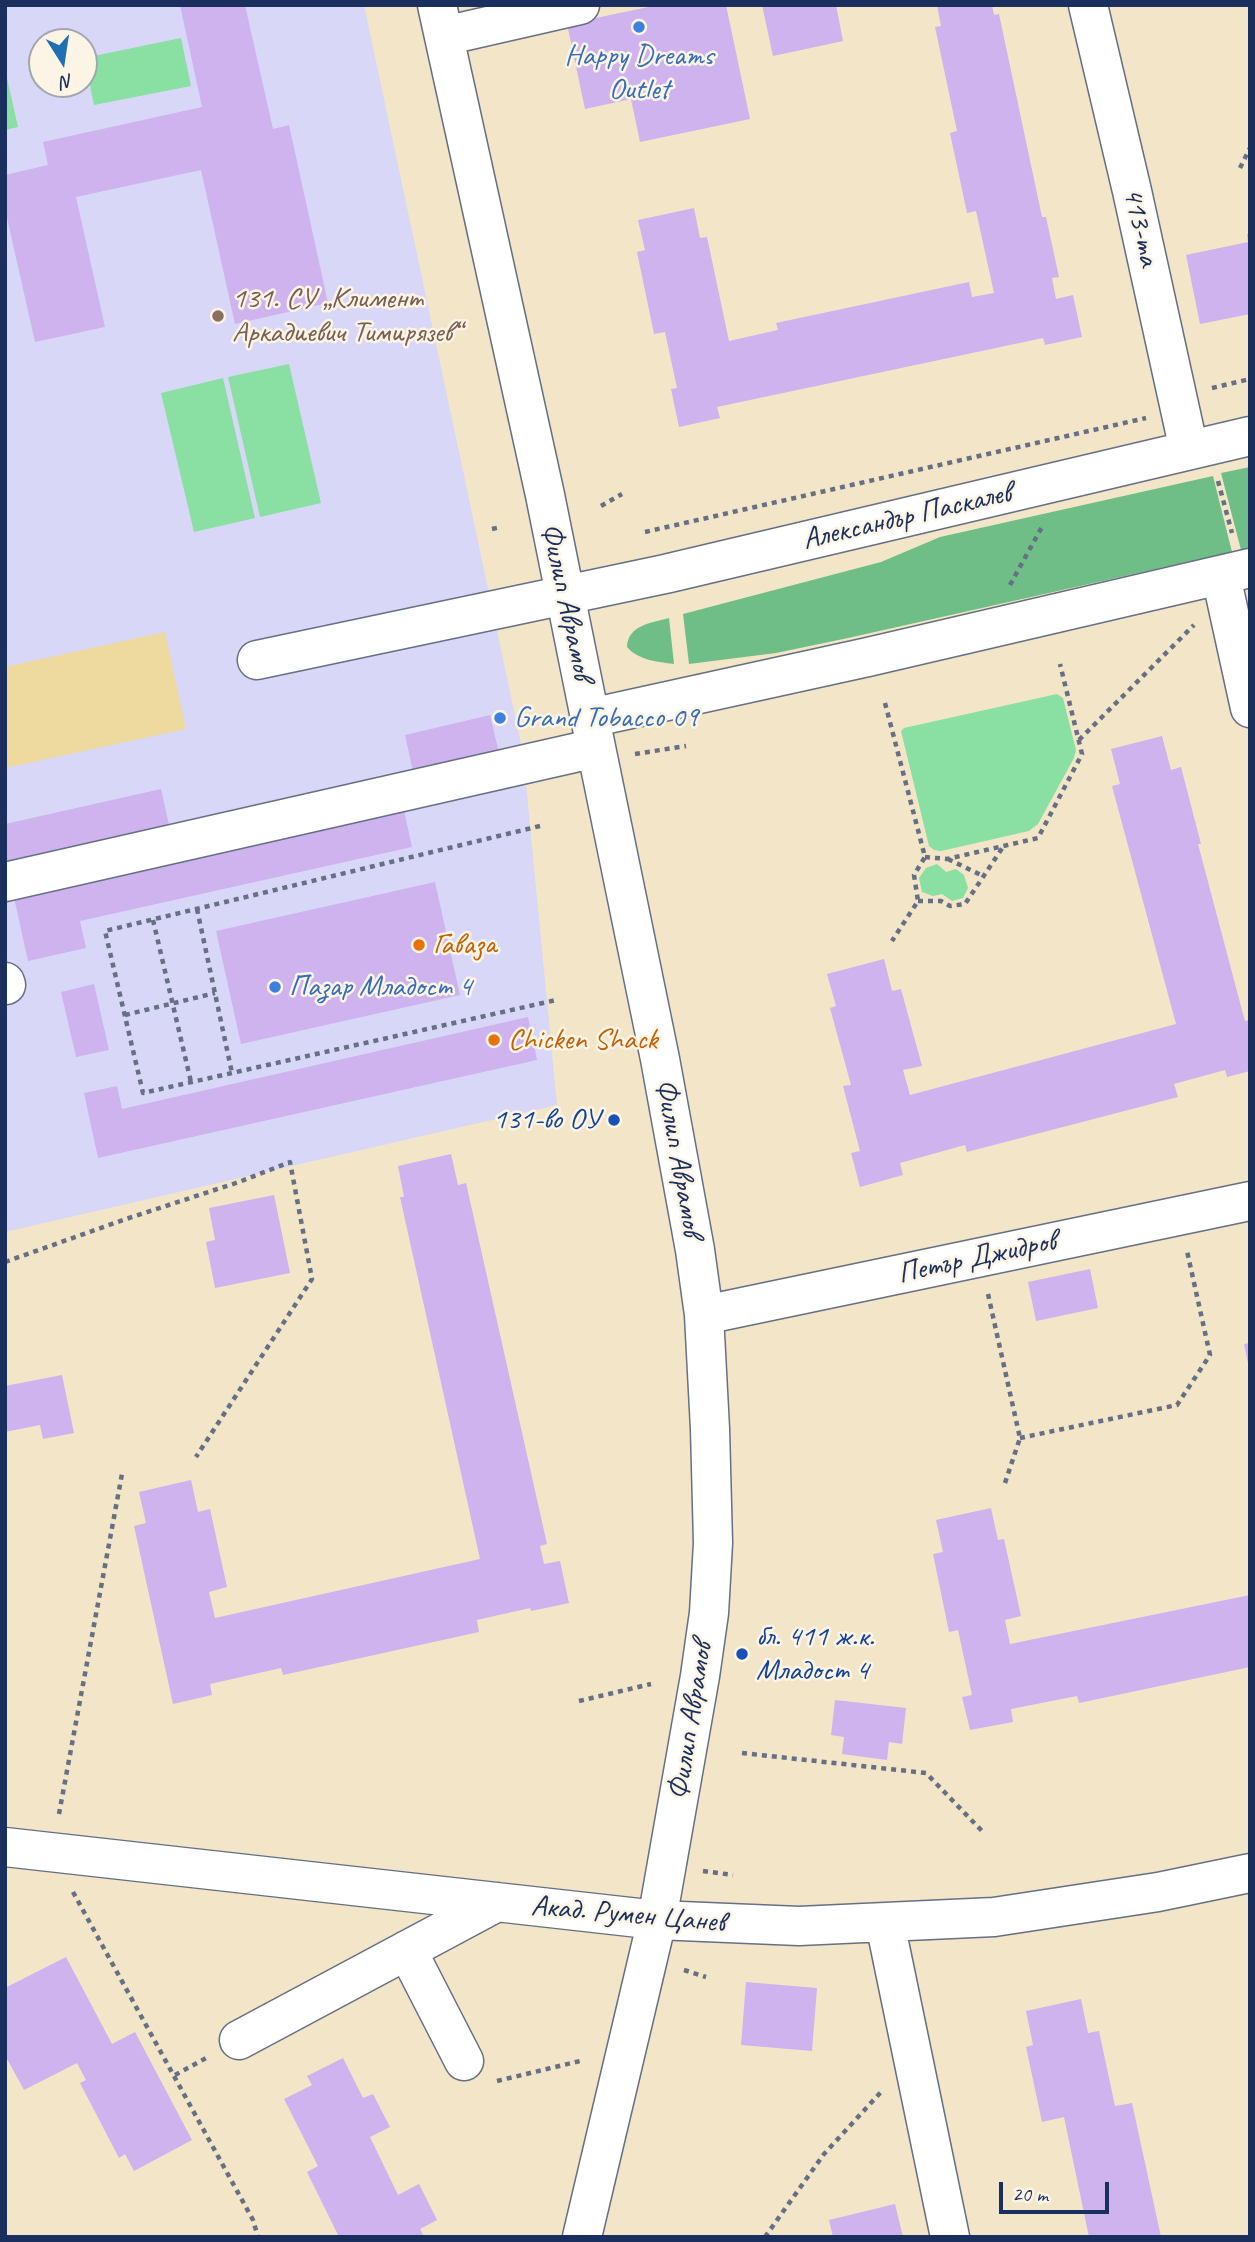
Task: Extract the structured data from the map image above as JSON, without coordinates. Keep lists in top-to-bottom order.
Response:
{
  "streets": {
    "street": [
      "413-та",
      "Александър Паскалев",
      "Филип Аврамов",
      "Петър Джидров",
      "Акад. Румен Цанев"
    ]
  },
  "crossings": [
    ["413-та", "Александър Паскалев"],
    ["Александър Паскалев", "Филип Аврамов"],
    ["Филип Аврамов", "Петър Джидров"],
    ["Филип Аврамов", "Акад. Румен Цанев"]
  ],
  "places": [
    "Happy Dreams Outlet",
    "131. СУ „Климент Аркадиевич Тимирязев“",
    "Grand Tobacco 09",
    "Гаваза",
    "Пазар Младост 4",
    "Chicken Shack",
    "131-во ОУ",
    "бл. 411 ж.к. Младост 4"
  ],
  "scale_bar": "20 m",
  "north": "bottom"
}
